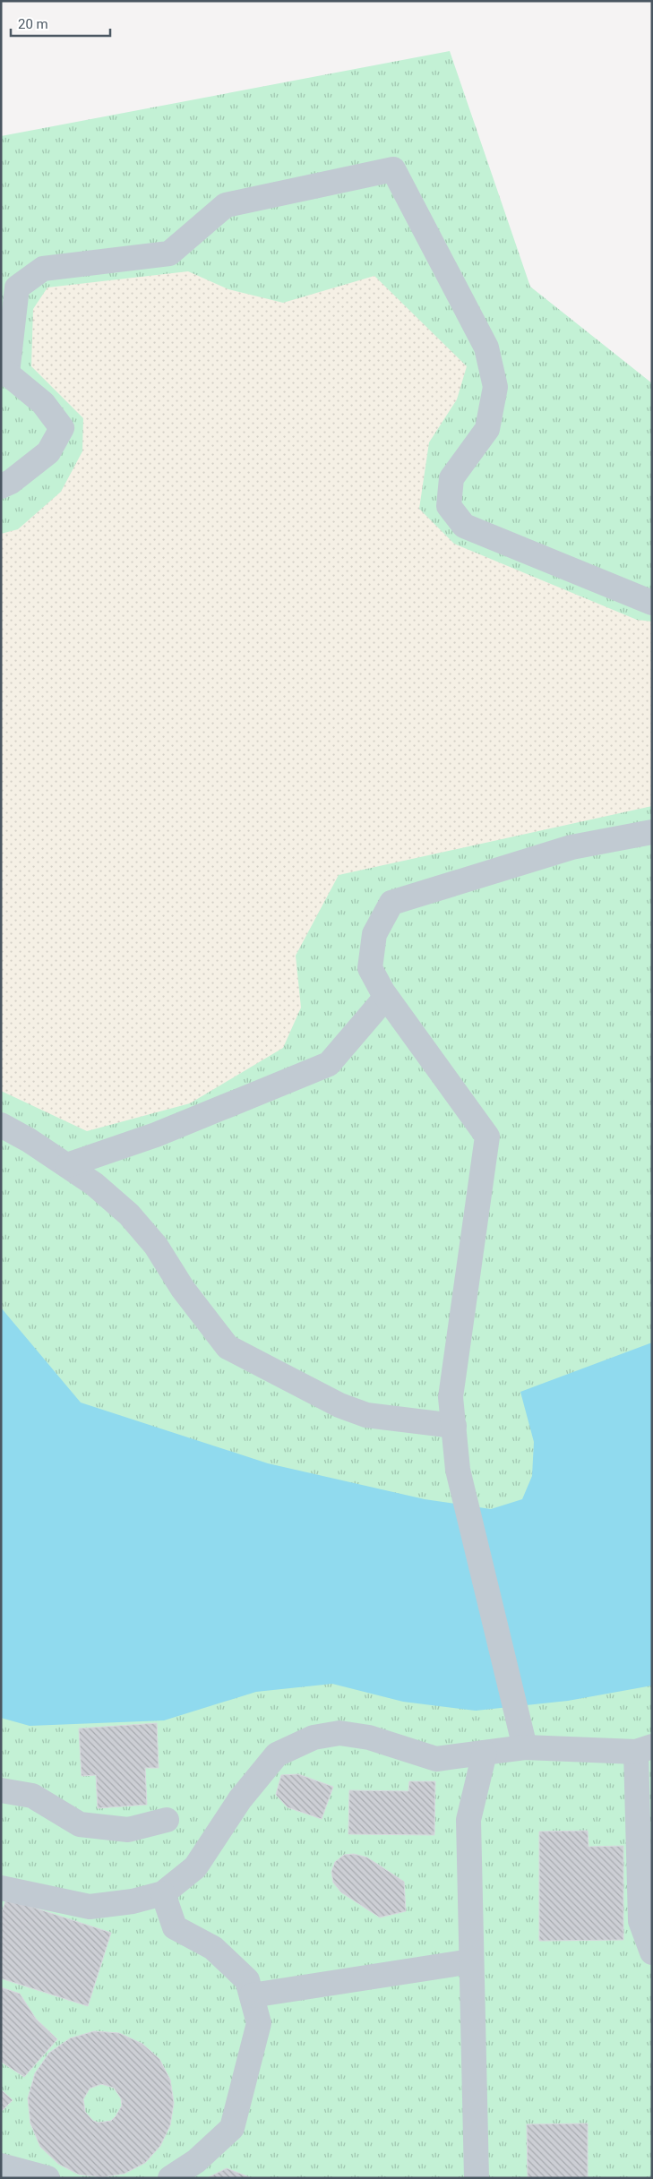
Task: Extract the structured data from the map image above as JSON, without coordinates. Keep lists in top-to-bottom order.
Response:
{
  "scale_bar": "20 m"
}
